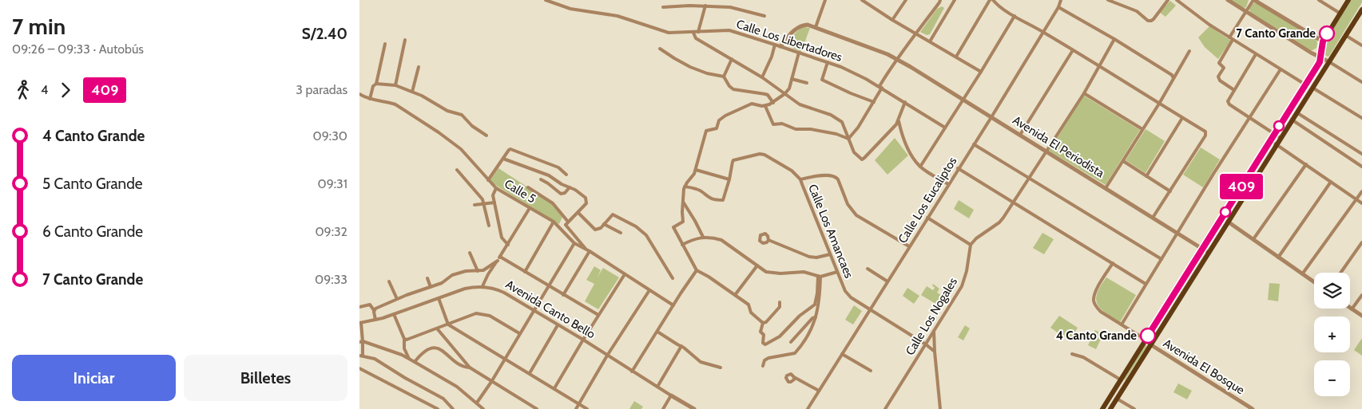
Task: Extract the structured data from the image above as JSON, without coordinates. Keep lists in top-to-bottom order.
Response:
{
  "streets": {
    "street": [
      "Calle Los Libertadores",
      "Avenida El Periodista",
      "Calle 5",
      "Calle Los Eucaliptos",
      "Calle Los Amancaes",
      "Avenida Canto Bello",
      "Calle Los Nogales",
      "Avenida El Bosque"
    ]
  },
  "crossings": [
    ["Avenida El Periodista", "Calle Los Eucaliptos"],
    ["Calle Los Eucaliptos", "Calle Los Amancaes"],
    ["Calle Los Amancaes", "Calle Los Nogales"]
  ],
  "places": ["7 Canto Grande", "4 Canto Grande"],
  "lines": ["bus line 409"],
  "page": {
    "heading": ["7 min", "09:26 – 09:33 · Autobús", "S/2.40"],
    "on_map": "409",
    "legs": ["4", "409", "3 paradas"],
    "list": [
      {
        "name": "4 Canto Grande",
        "value": "09:30"
      },
      {
        "name": "5 Canto Grande",
        "value": "09:31"
      },
      {
        "name": "6 Canto Grande",
        "value": "09:32"
      },
      {
        "name": "7 Canto Grande",
        "value": "09:33"
      }
    ],
    "map_buttons": ["+", "−"],
    "buttons": ["Iniciar", "Billetes"]
  }
}
